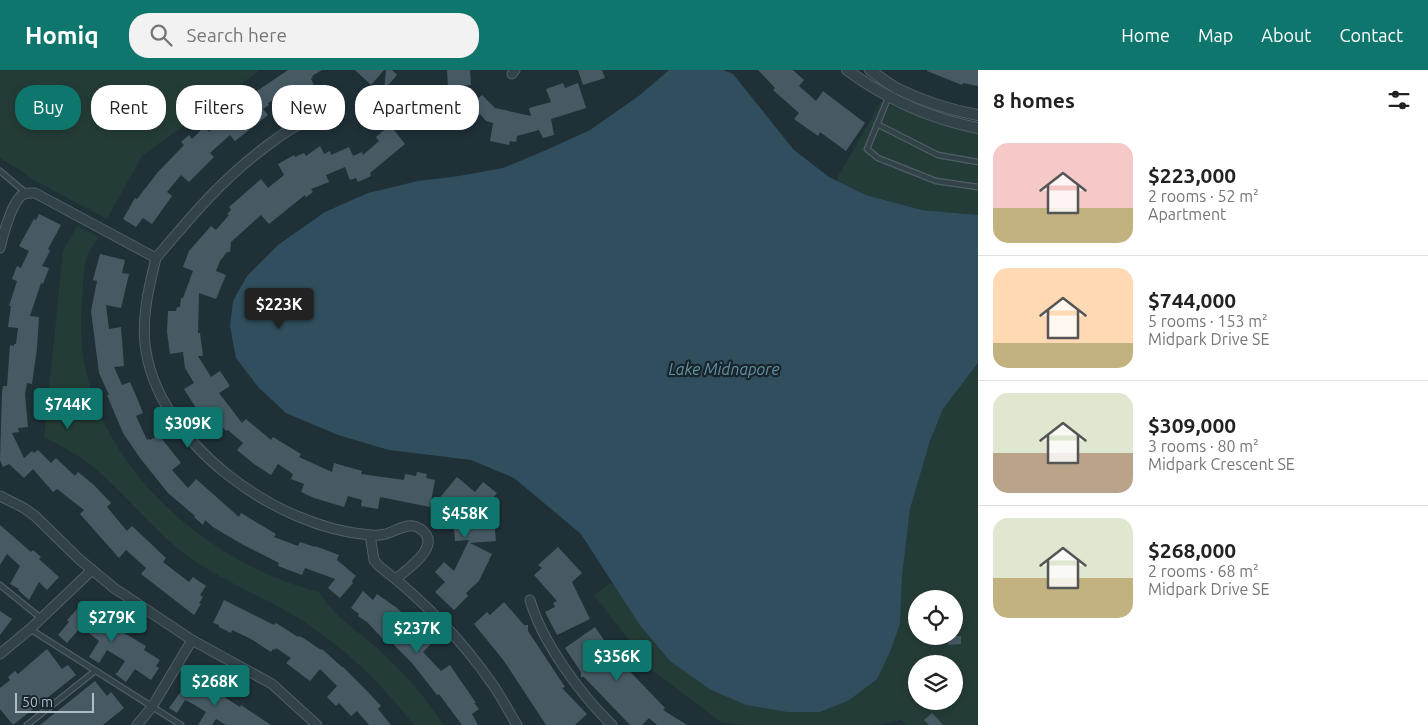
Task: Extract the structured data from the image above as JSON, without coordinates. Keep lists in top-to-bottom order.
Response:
{
  "water": ["Lake Midnapore"],
  "scale_bar": "50 m",
  "page": {
    "header": "Homiq",
    "search": "Search here",
    "nav": [
      "Home",
      "Map",
      "About",
      "Contact"
    ],
    "heading": "8 homes",
    "chip": [
      "Buy",
      "Rent",
      "Filters",
      "New",
      "Apartment"
    ],
    "list": [
      {
        "name": "$223,000",
        "note": "2 rooms · 52 m² · Apartment"
      },
      {
        "name": "$744,000",
        "note": "5 rooms · 153 m² · Midpark Drive SE"
      },
      {
        "name": "$309,000",
        "note": "3 rooms · 80 m² · Midpark Crescent SE"
      },
      {
        "name": "$268,000",
        "note": "2 rooms · 68 m² · Midpark Drive SE"
      }
    ],
    "price": [
      "$223K",
      "$744K",
      "$309K",
      "$458K",
      "$279K",
      "$237K",
      "$356K",
      "$268K"
    ],
    "scale": "50 m"
  }
}
